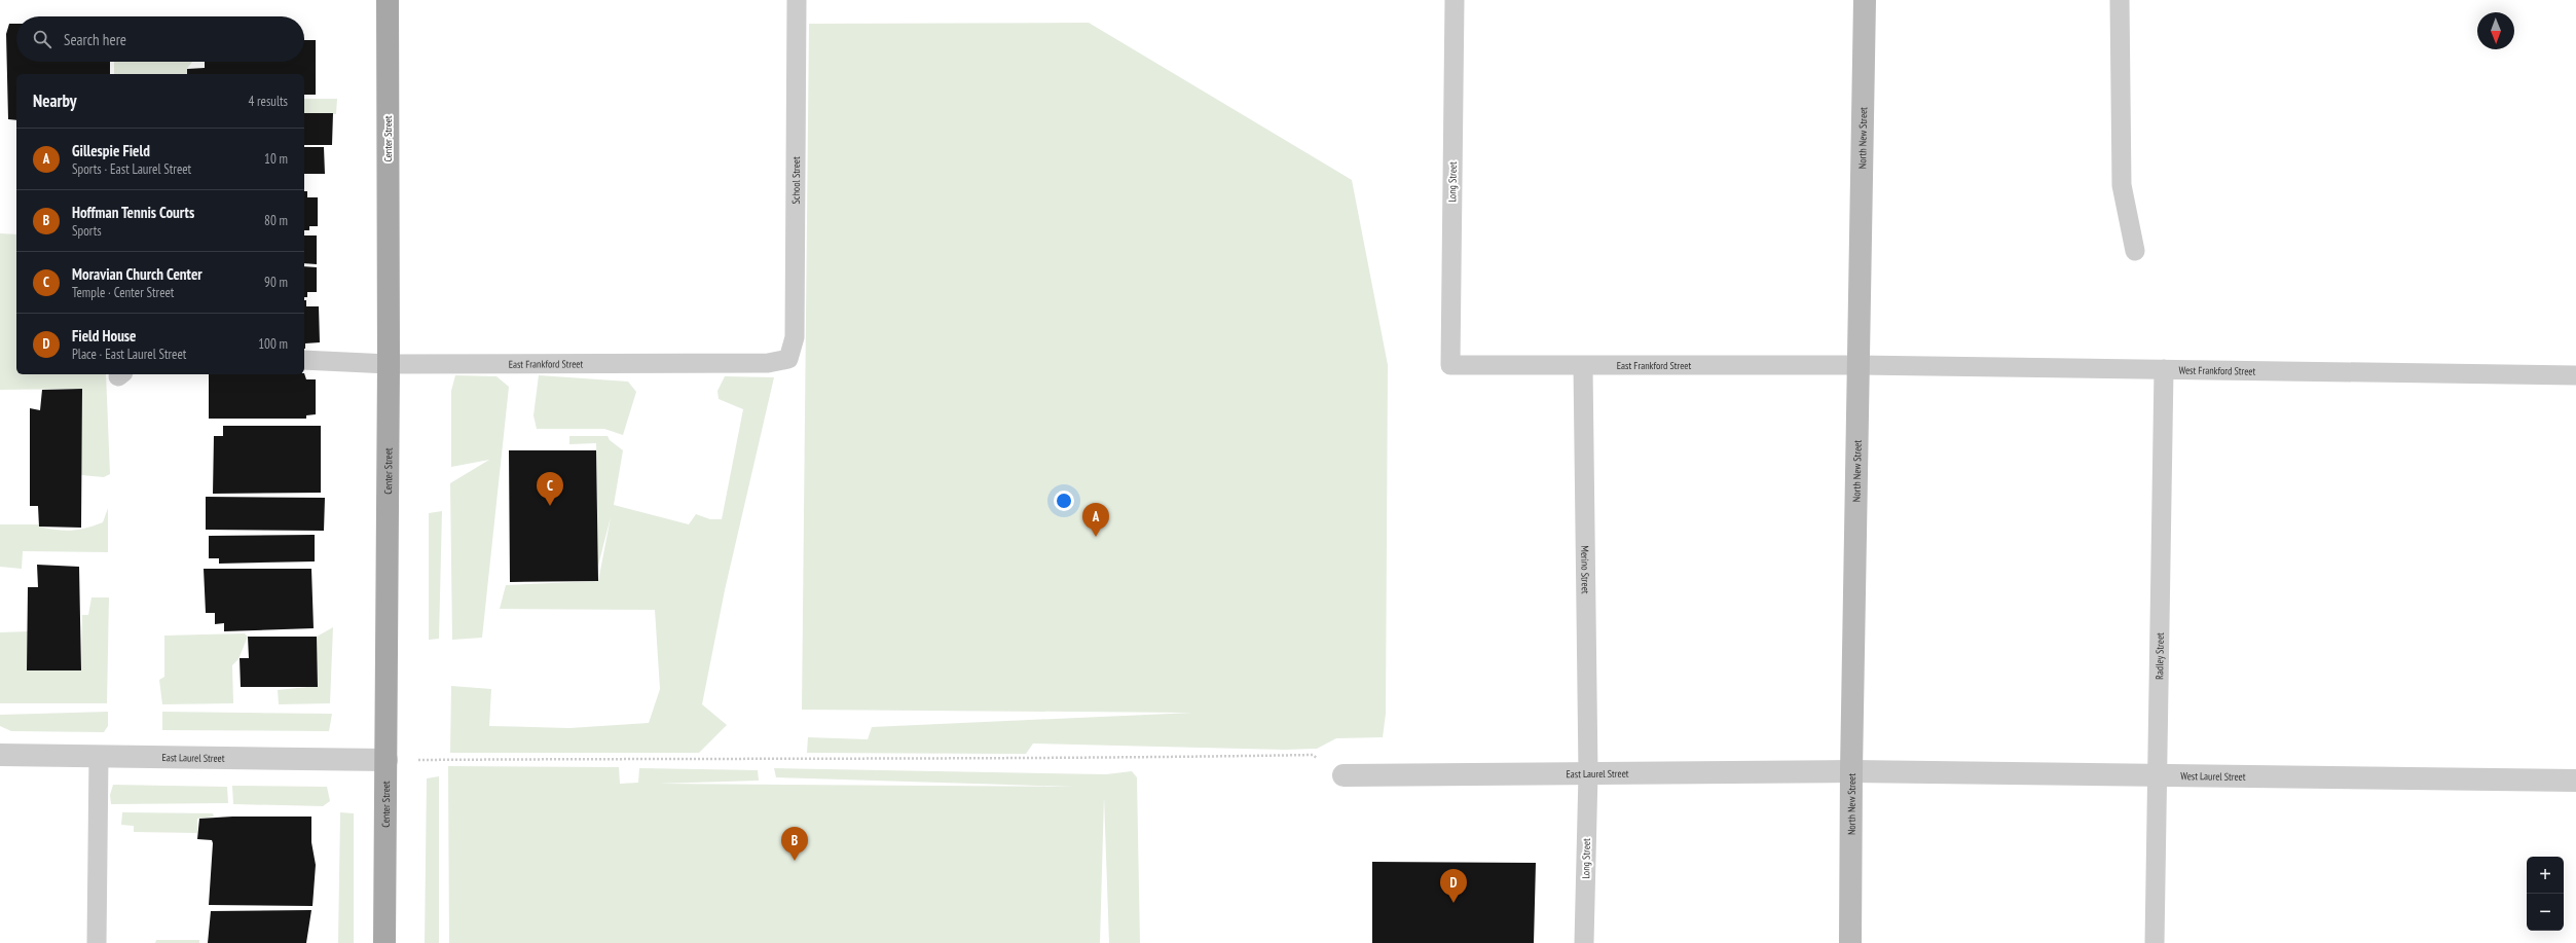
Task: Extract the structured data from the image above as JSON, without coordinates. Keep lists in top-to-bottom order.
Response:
{
  "streets": {
    "main road": ["Center Street", "North New Street"],
    "street": ["East Laurel Street", "West Laurel Street"],
    "lane": [
      "School Street",
      "Long Street",
      "East Frankford Street",
      "West Frankford Street",
      "Merino Street",
      "Radley Street"
    ]
  },
  "crossings": [
    ["Center Street", "East Frankford Street"],
    ["Center Street", "East Laurel Street"],
    ["North New Street", "East Frankford Street"],
    ["North New Street", "West Frankford Street"],
    ["North New Street", "East Laurel Street"],
    ["North New Street", "West Laurel Street"],
    ["School Street", "East Frankford Street"],
    ["Long Street", "East Frankford Street"],
    ["Long Street", "Merino Street"],
    ["Long Street", "East Laurel Street"],
    ["East Frankford Street", "West Frankford Street"],
    ["East Frankford Street", "Merino Street"],
    ["West Frankford Street", "Radley Street"],
    ["Merino Street", "East Laurel Street"],
    ["Radley Street", "West Laurel Street"],
    ["East Laurel Street", "West Laurel Street"]
  ],
  "north": "bottom",
  "page": {
    "search": "Search here",
    "heading": ["Nearby", "4 results"],
    "list": [
      {
        "mark": "A",
        "name": "Gillespie Field",
        "note": "Sports · East Laurel Street",
        "value": "10 m"
      },
      {
        "mark": "B",
        "name": "Hoffman Tennis Courts",
        "note": "Sports",
        "value": "80 m"
      },
      {
        "mark": "C",
        "name": "Moravian Church Center",
        "note": "Temple · Center Street",
        "value": "90 m"
      },
      {
        "mark": "D",
        "name": "Field House",
        "note": "Place · East Laurel Street",
        "value": "100 m"
      }
    ],
    "pins": [
      "C",
      "A",
      "B",
      "D"
    ],
    "map_buttons": ["+", "−"]
  }
}
